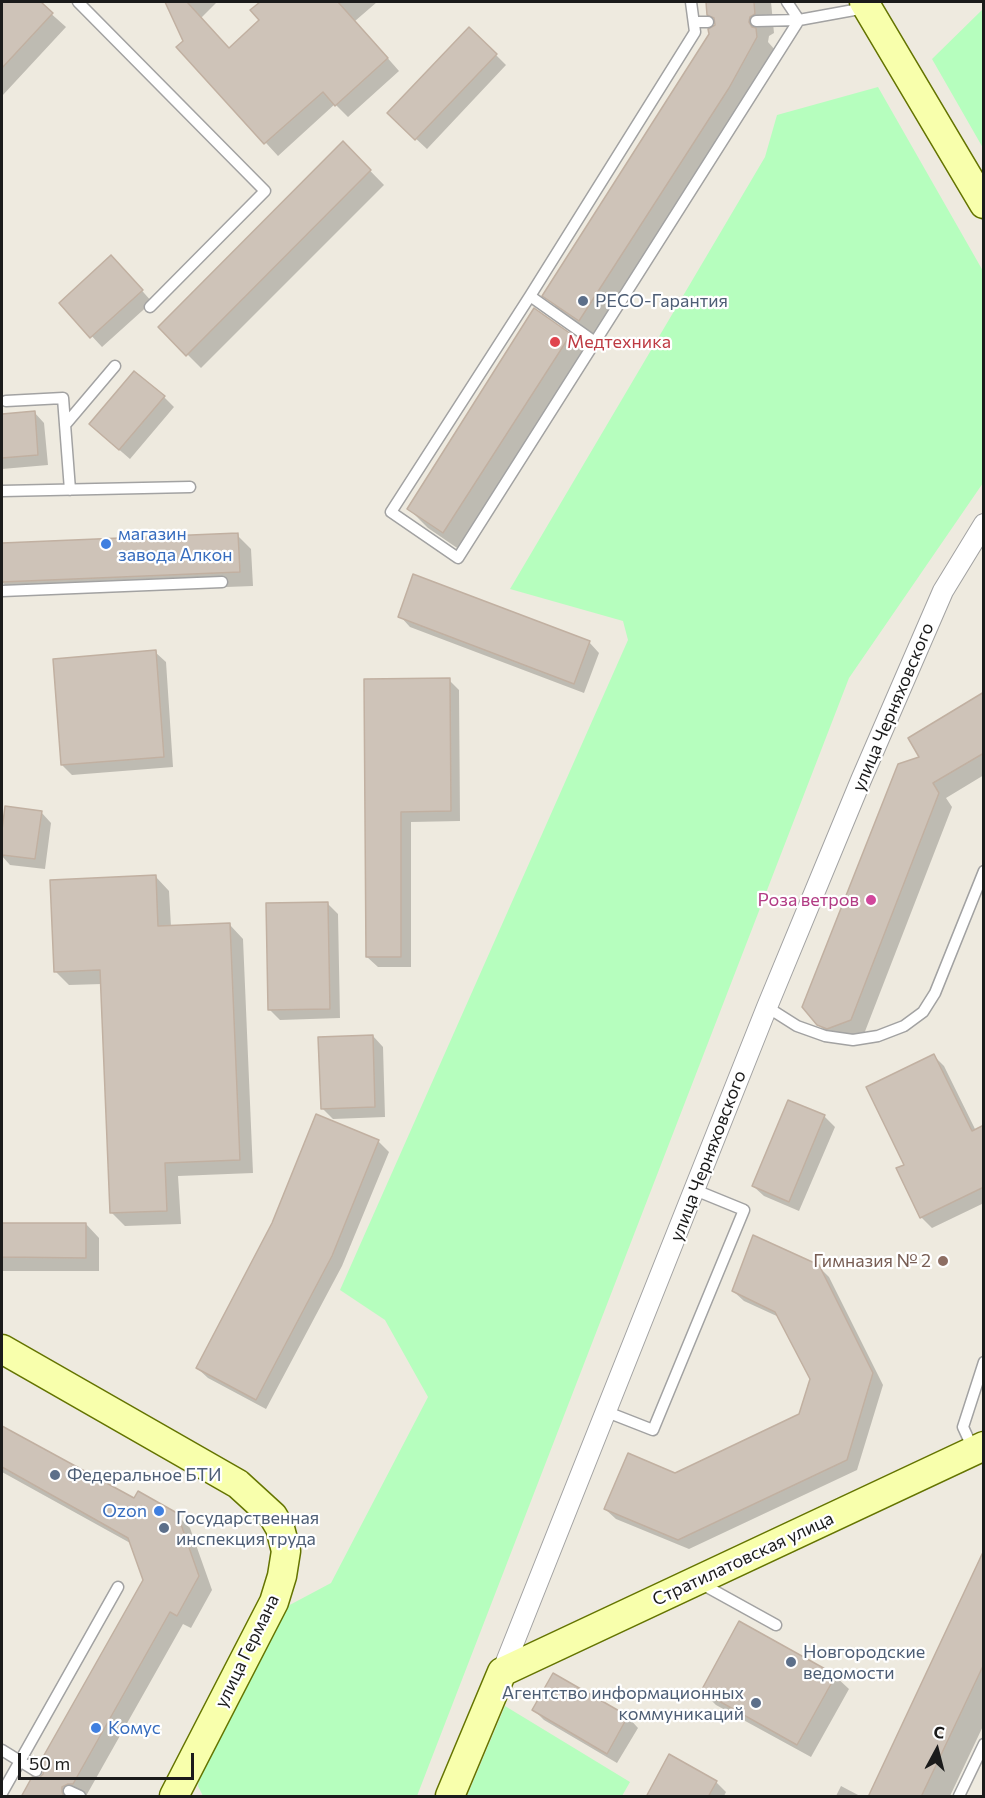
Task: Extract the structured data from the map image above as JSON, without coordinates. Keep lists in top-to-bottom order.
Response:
{
  "streets": {
    "street": ["улица Черняховского", "Стратилатовская улица", "улица Германа"]
  },
  "crossings": [
    ["улица Черняховского", "Стратилатовская улица"]
  ],
  "places": [
    "РЕСО-Гарантия",
    "Медтехника",
    "магазин завода Алкон",
    "Роза ветров",
    "Гимназия № 2",
    "Федеральное БТИ",
    "Ozon",
    "Государственная инспекция труда",
    "Новгородские ведомости",
    "Агентство информационных коммуникаций",
    "Комус"
  ],
  "scale_bar": "50 m",
  "north": "top"
}
